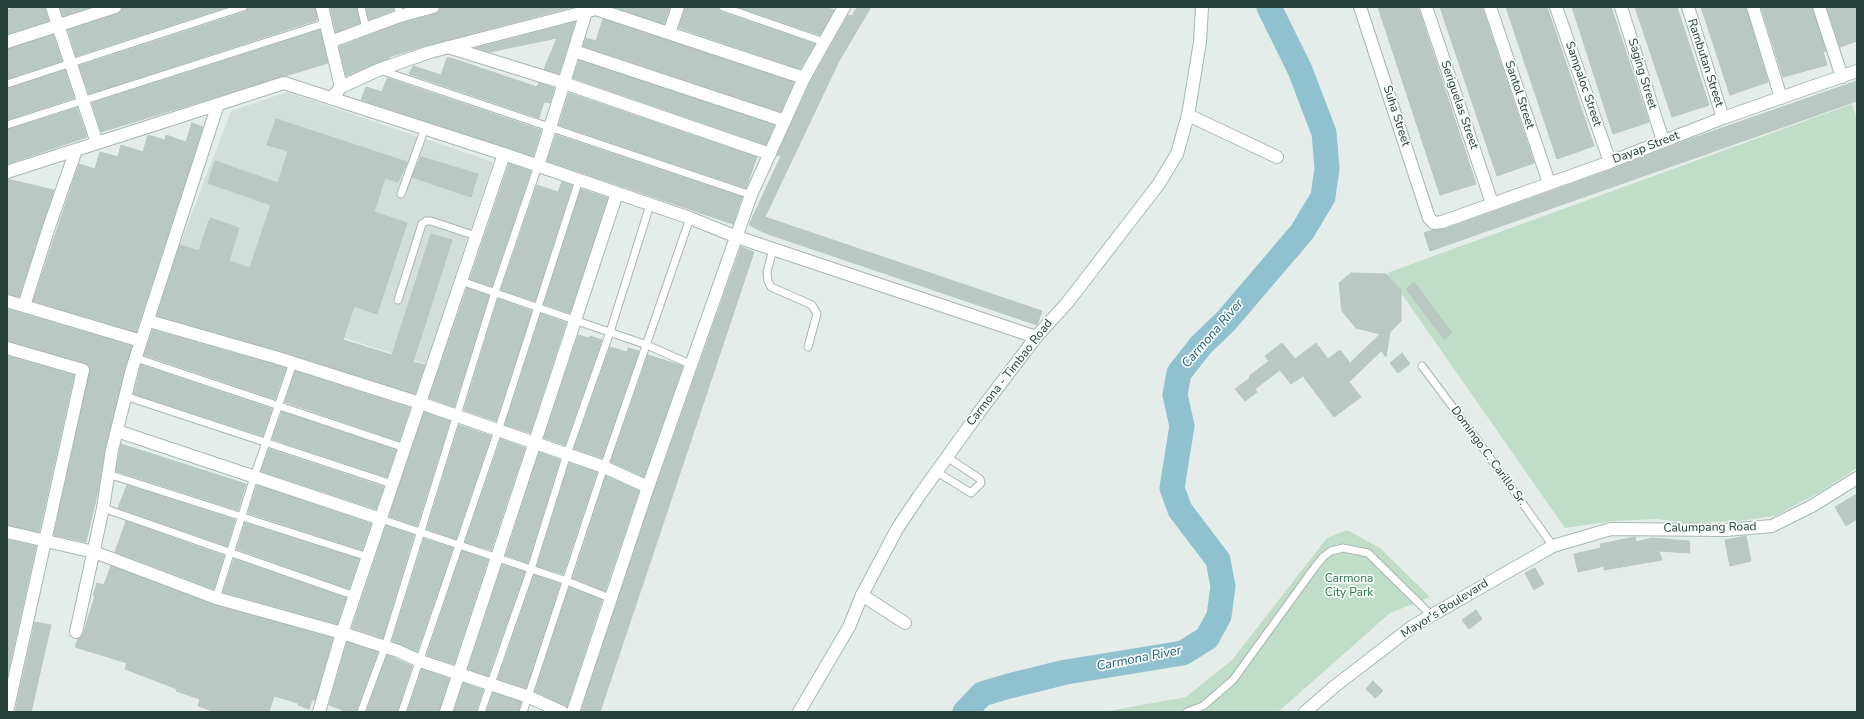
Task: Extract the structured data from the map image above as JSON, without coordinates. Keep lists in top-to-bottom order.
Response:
{
  "streets": {
    "street": [
      "Rambutan Street",
      "Saging Street",
      "Sampaloc Street",
      "Santol Street",
      "Seriguelas Street",
      "Suha Street",
      "Dayap Street",
      "Carmona - Timbao Road",
      "Calumpang Road",
      "Mayor's Boulevard"
    ],
    "lane": ["Domingo C. Carillo Sr."]
  },
  "crossings": [
    ["Rambutan Street", "Dayap Street"],
    ["Saging Street", "Dayap Street"],
    ["Sampaloc Street", "Dayap Street"],
    ["Santol Street", "Dayap Street"],
    ["Seriguelas Street", "Dayap Street"],
    ["Suha Street", "Dayap Street"],
    ["Domingo C. Carillo Sr.", "Calumpang Road"],
    ["Domingo C. Carillo Sr.", "Mayor's Boulevard"],
    ["Calumpang Road", "Mayor's Boulevard"]
  ],
  "water": ["Carmona River"],
  "parks": ["Carmona City Park"]
}
